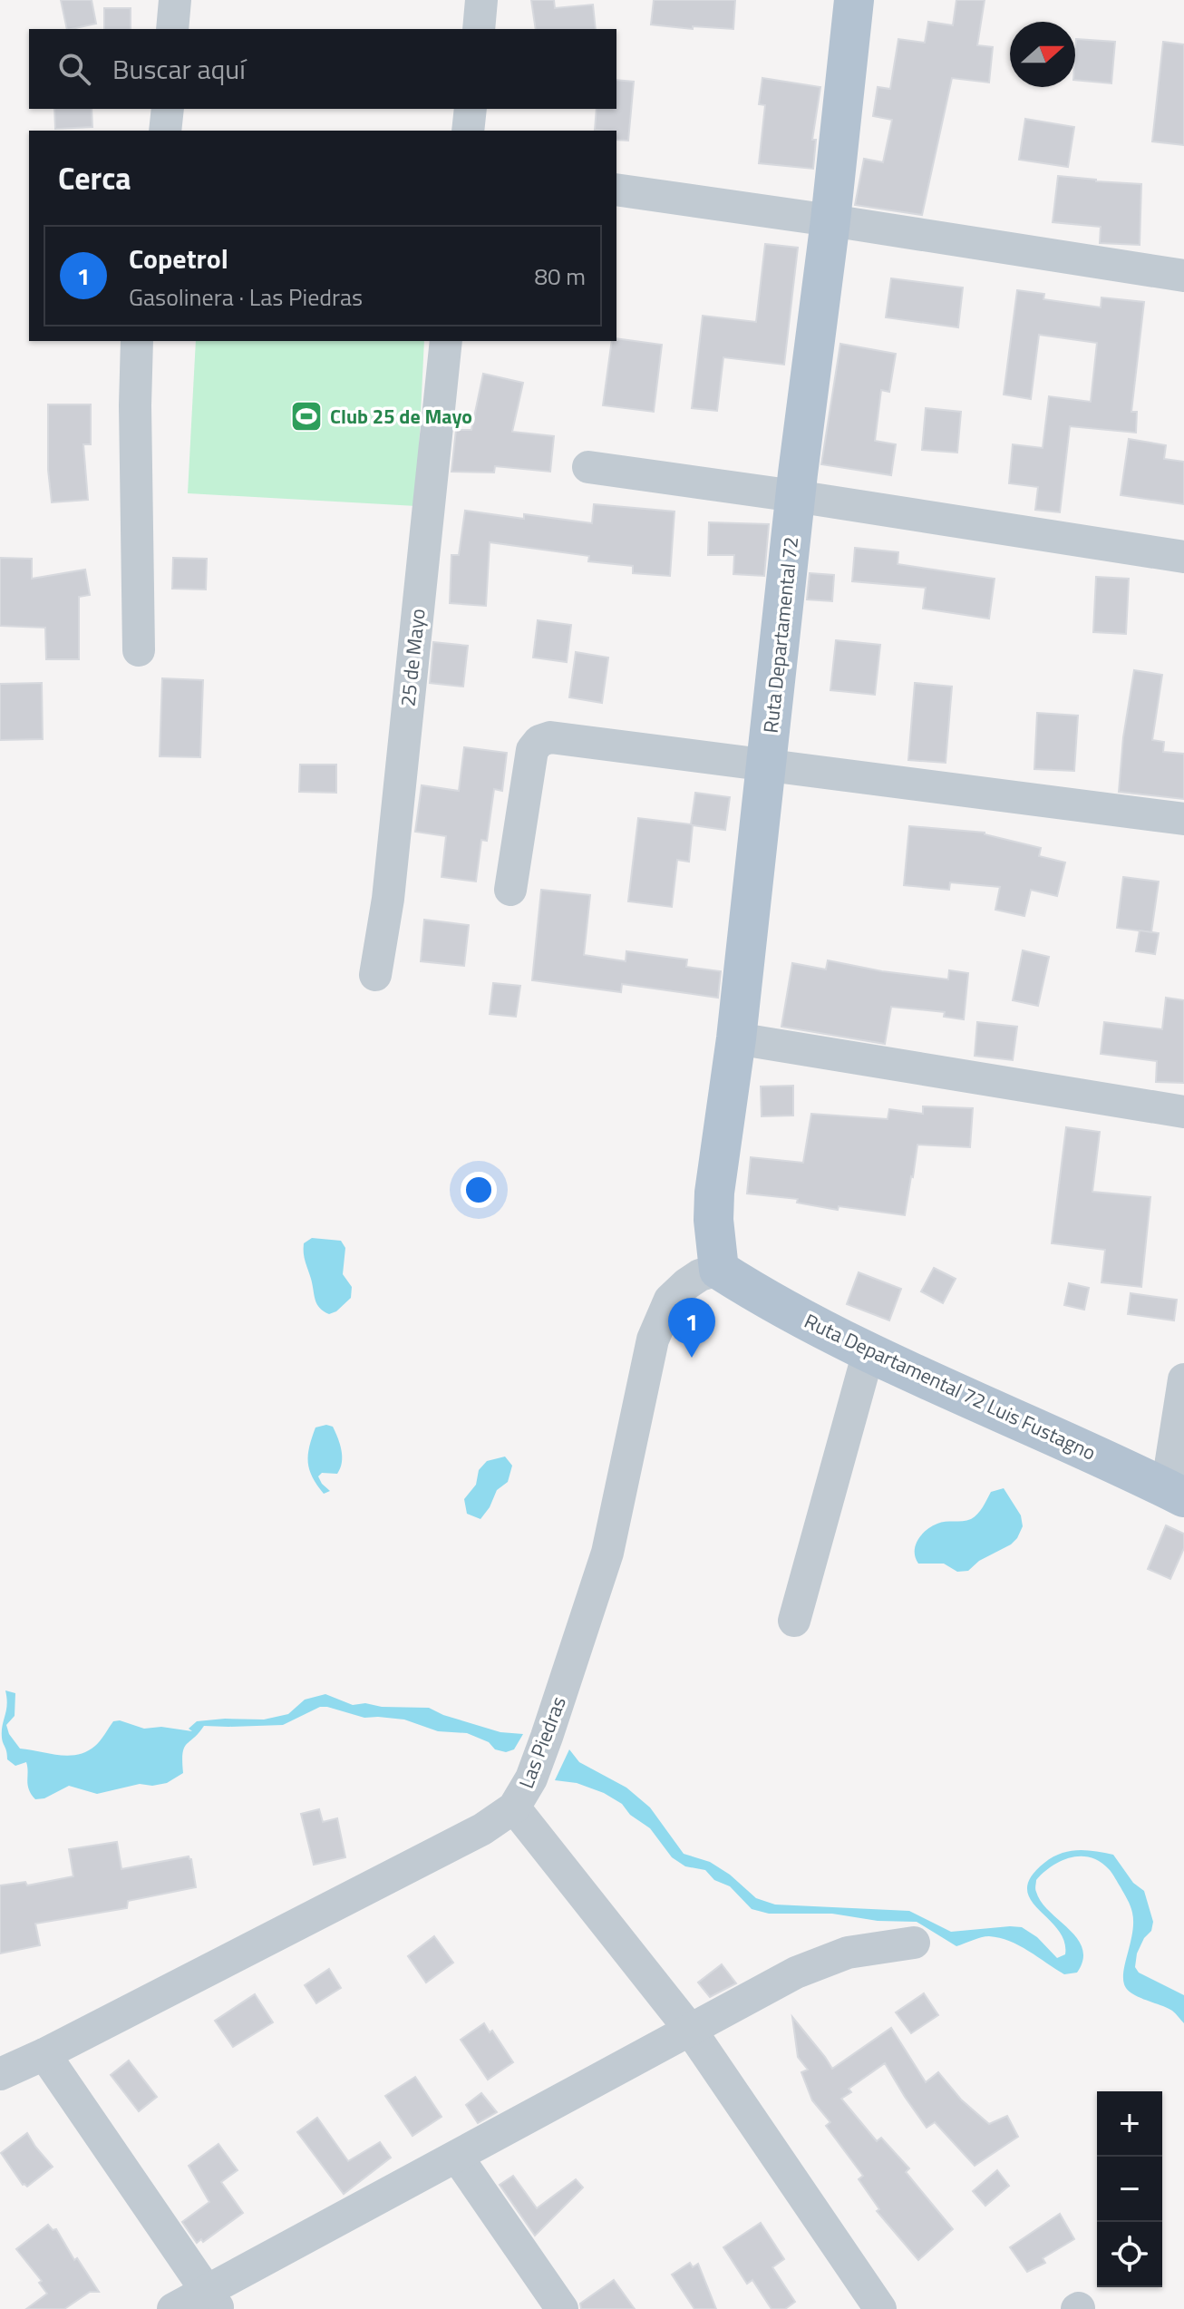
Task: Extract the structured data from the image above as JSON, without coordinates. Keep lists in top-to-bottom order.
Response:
{
  "streets": {
    "main road": ["Ruta Departamental 72", "Ruta Departamental 72 Luis Fustagno"],
    "street": ["25 de Mayo", "Las Piedras"]
  },
  "crossings": [
    ["Ruta Departamental 72", "Ruta Departamental 72 Luis Fustagno"],
    ["Ruta Departamental 72", "Las Piedras"],
    ["Ruta Departamental 72 Luis Fustagno", "Las Piedras"]
  ],
  "places": {
    "sports": ["Club 25 de Mayo"]
  },
  "north": "right",
  "page": {
    "search": "Buscar aquí",
    "heading": "Cerca",
    "list": [
      {
        "mark": "1",
        "name": "Copetrol",
        "note": "Gasolinera · Las Piedras",
        "value": "80 m"
      }
    ],
    "pins": "1",
    "map_buttons": ["+", "−"]
  }
}
